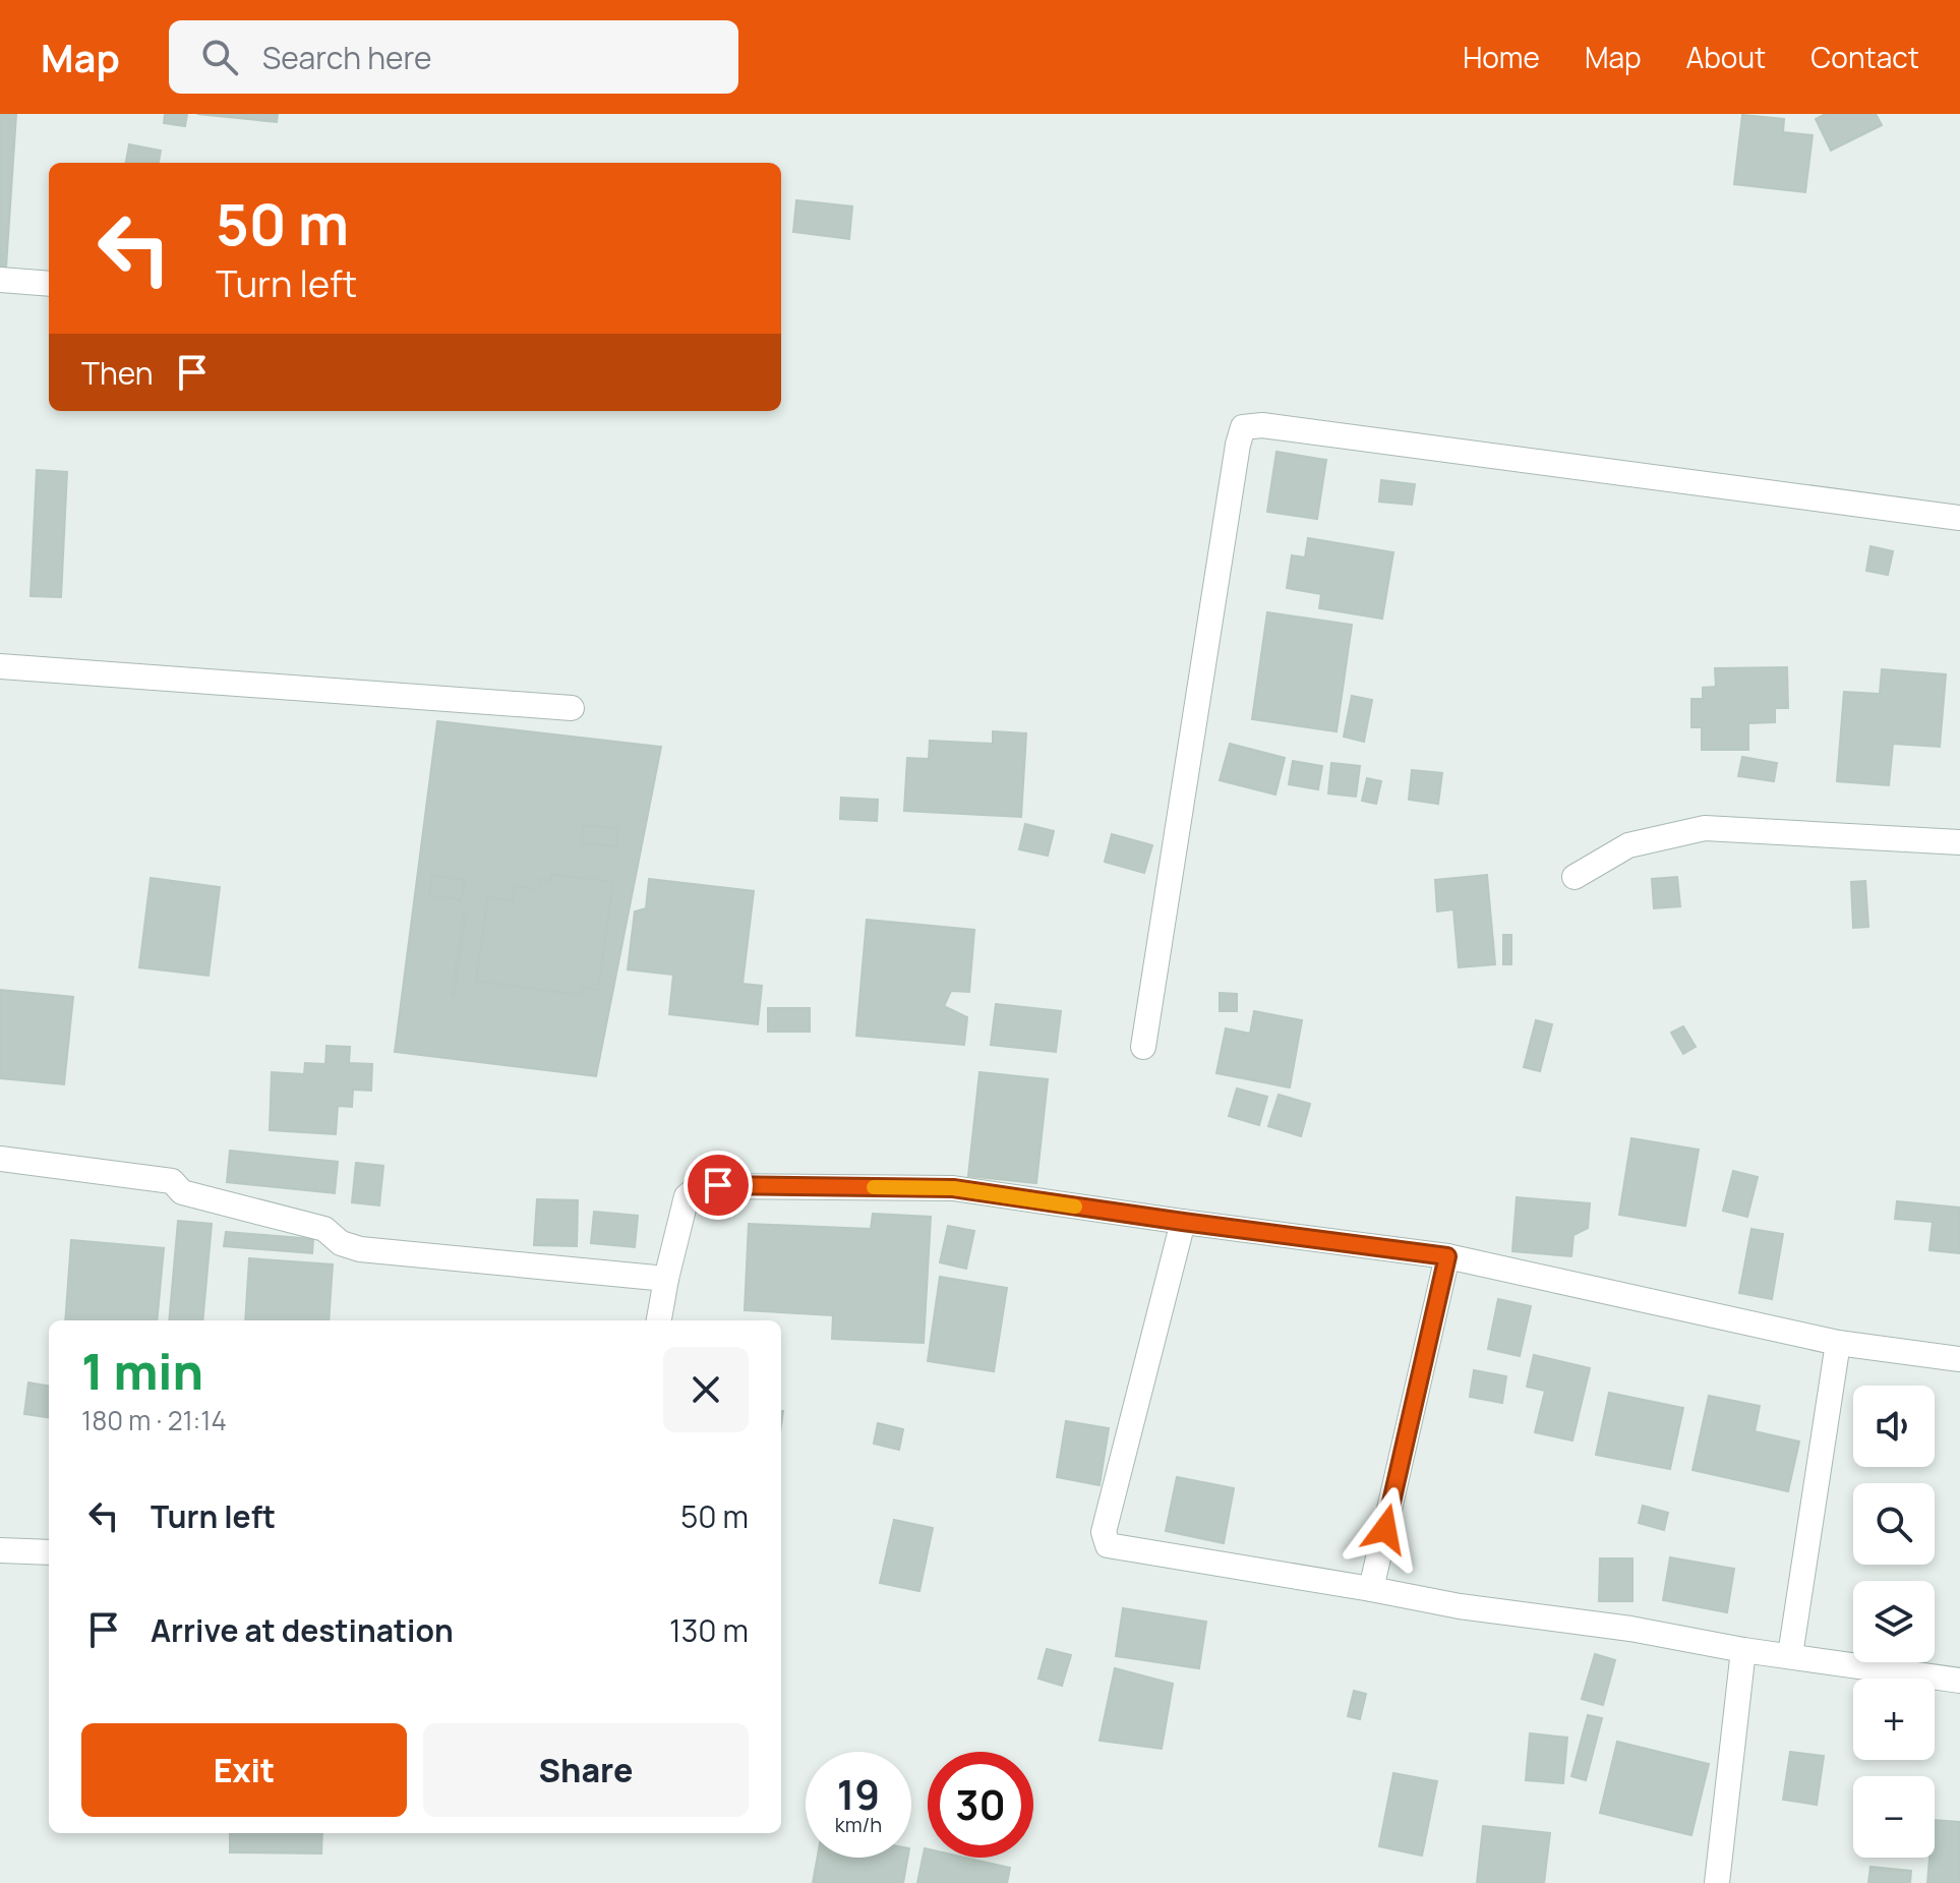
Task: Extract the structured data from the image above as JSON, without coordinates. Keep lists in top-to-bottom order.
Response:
{
  "page": {
    "header": "Map",
    "search": "Search here",
    "nav": [
      "Home",
      "Map",
      "About",
      "Contact"
    ],
    "turn": ["50 m", "Turn left"],
    "then": "Then",
    "heading": ["1 min", "180 m · 21:14"],
    "map_buttons": ["+", "−"],
    "list": [
      {
        "name": "Turn left",
        "value": "50 m"
      },
      {
        "name": "Arrive at destination",
        "value": "130 m"
      }
    ],
    "buttons": ["Exit", "Share"],
    "speed": "19 km/h",
    "limit": "30"
  }
}
